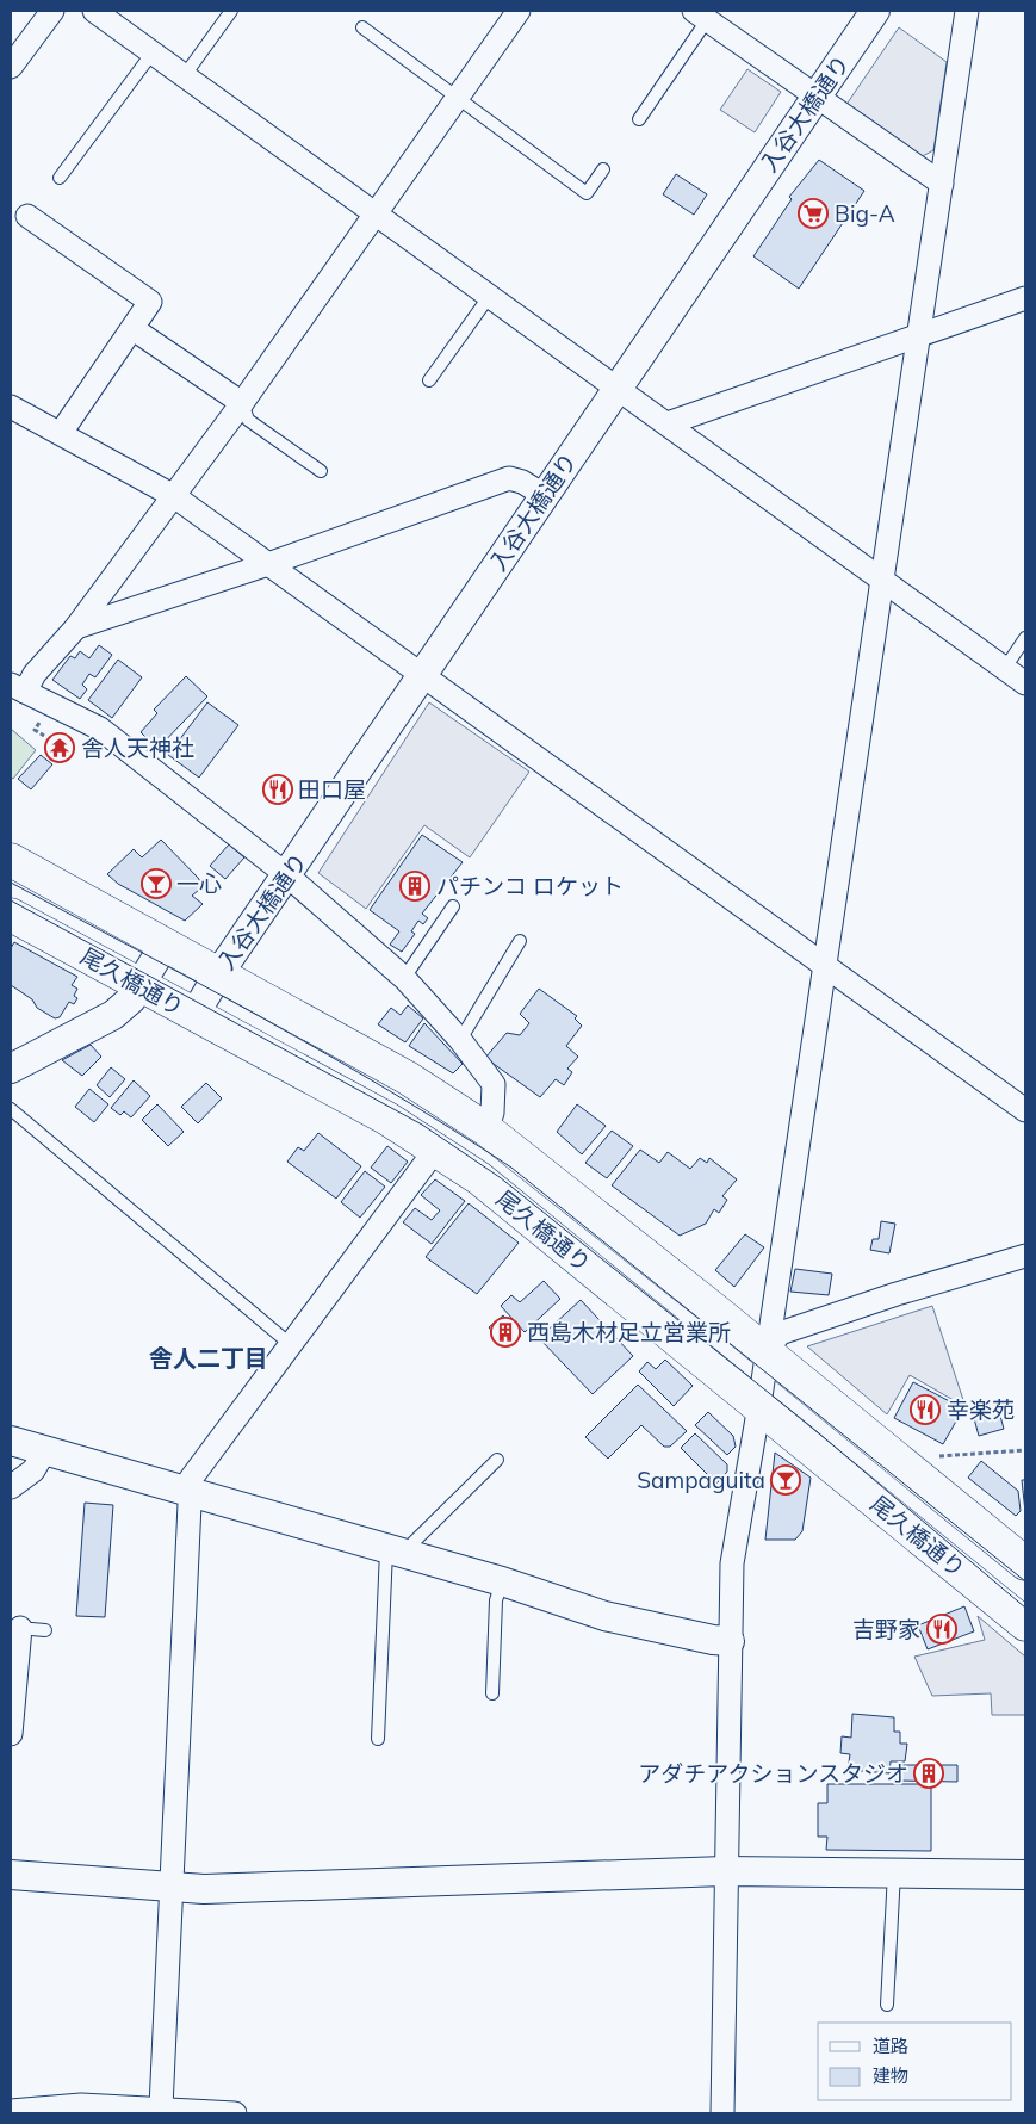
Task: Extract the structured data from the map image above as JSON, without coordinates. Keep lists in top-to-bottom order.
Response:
{
  "streets": {
    "main road": ["尾久橋通り"],
    "street": ["入谷大橋通り"]
  },
  "crossings": [
    ["入谷大橋通り", "尾久橋通り"]
  ],
  "districts": ["舎人二丁目"],
  "places": {
    "supermarket": ["Big-A"],
    "temple": ["舎人天神社"],
    "restaurant": ["田口屋", "幸楽苑", "吉野家"],
    "bar": ["一心", "Sampaguita"],
    "building": ["パチンコ ロケット", "西島木材足立営業所", "アダチアクションスタジオ"]
  },
  "legend": ["道路", "建物"]
}
